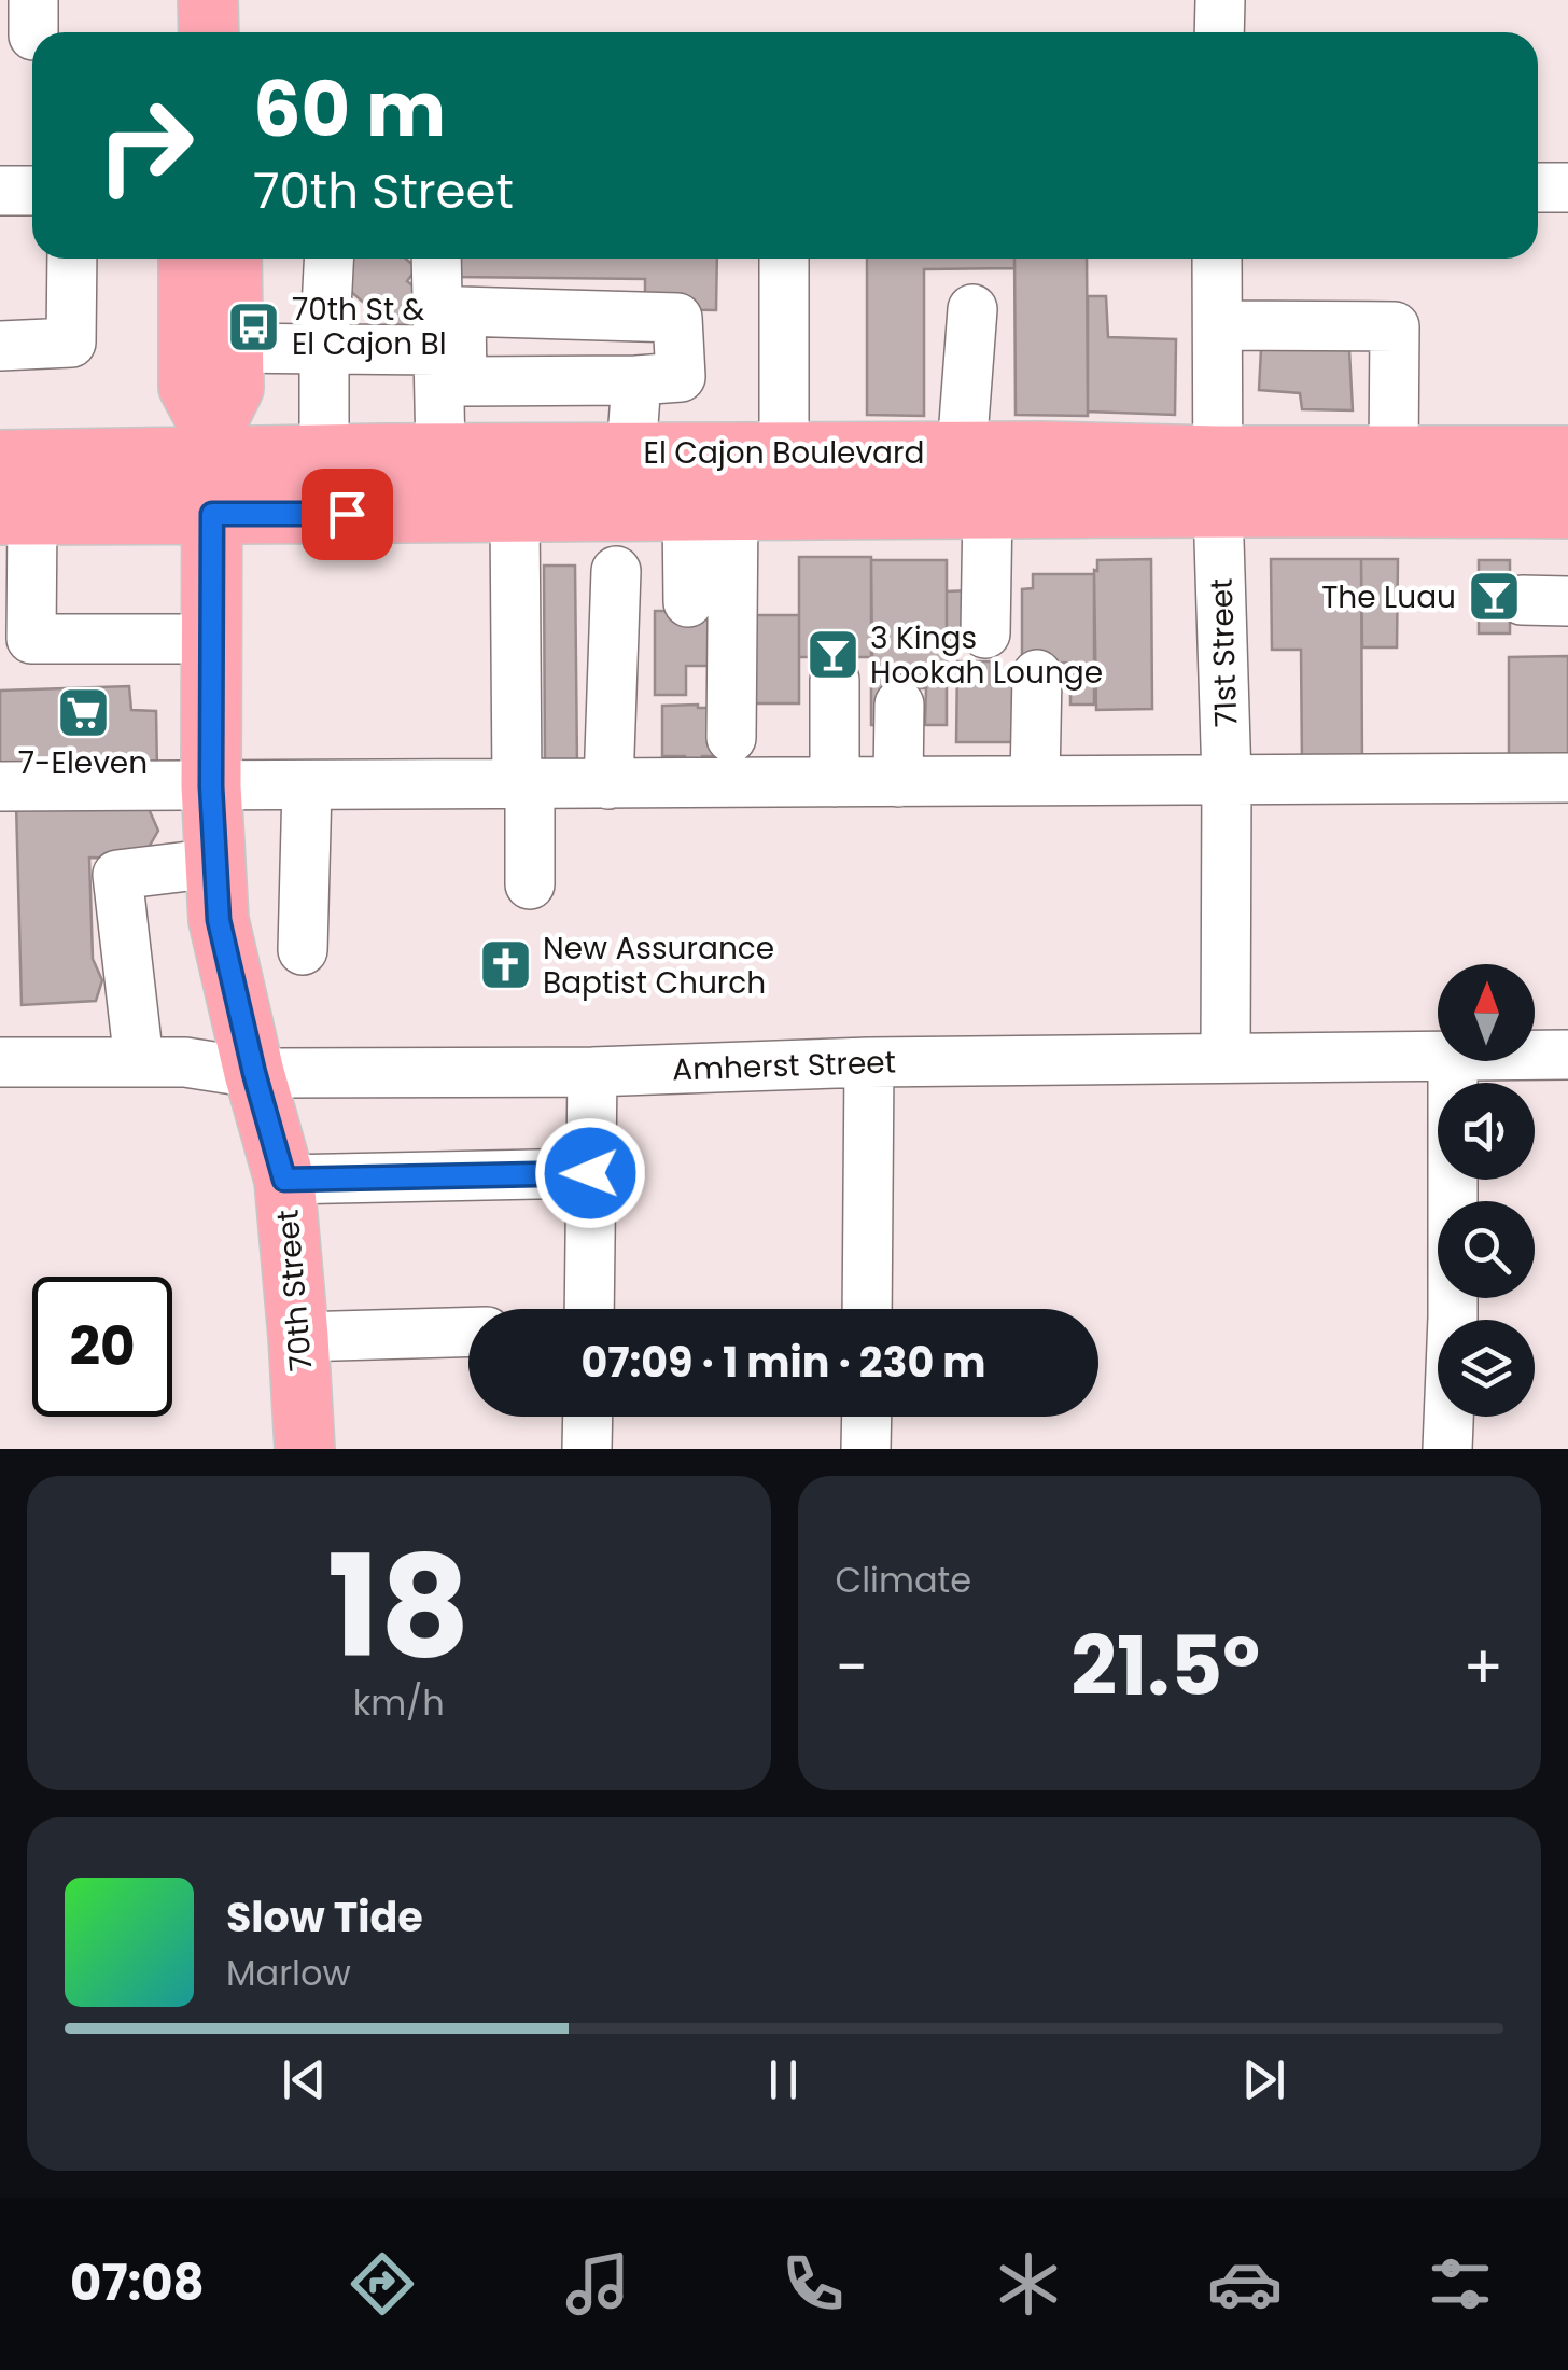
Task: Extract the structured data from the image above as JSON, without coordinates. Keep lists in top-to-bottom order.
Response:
{
  "streets": {
    "main road": ["El Cajon Boulevard", "70th Street"],
    "street": ["71st Street", "Amherst Street"]
  },
  "crossings": [
    ["El Cajon Boulevard", "71st Street"],
    ["El Cajon Boulevard", "70th Street"],
    ["71st Street", "Amherst Street"],
    ["Amherst Street", "70th Street"]
  ],
  "places": {
    "bus stop": ["70th St & El Cajon Bl"],
    "bar": ["The Luau", "3 Kings Hookah Lounge"],
    "supermarket": ["7-Eleven"],
    "church": ["New Assurance Baptist Church"]
  },
  "north": "top",
  "page": {
    "turn": ["60 m", "70th Street"],
    "limit": "20",
    "trip": "07:09 · 1 min · 230 m",
    "tile": [
      ["18", "km/h"],
      "Climate"
    ],
    "heat": ["−", "21.5°", "+"],
    "song": ["Slow Tide", "Marlow"],
    "tabs": "07:08"
  }
}
